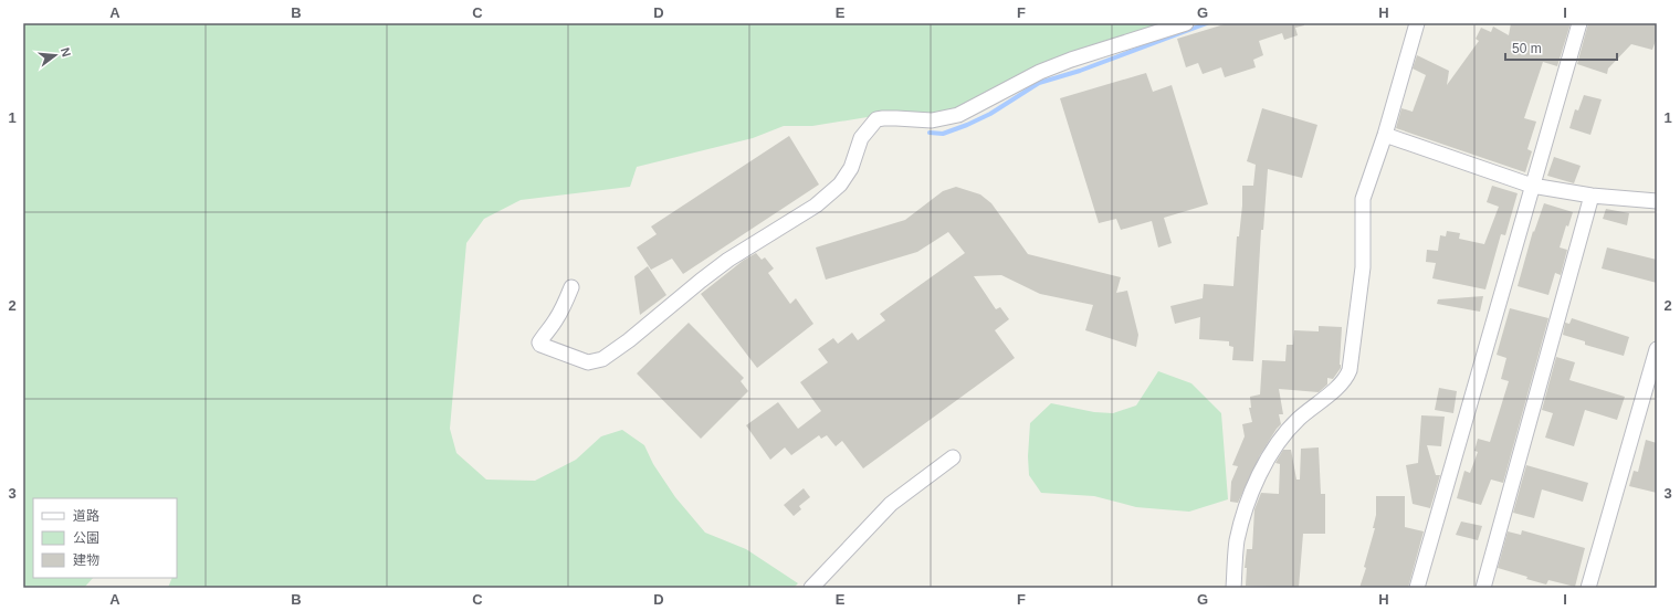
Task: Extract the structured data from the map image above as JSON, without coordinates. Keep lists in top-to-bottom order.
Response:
{
  "legend": ["道路", "公園", "建物"],
  "scale_bar": "50 m",
  "north": "right",
  "grid": {
    "columns": [
      "A",
      "B",
      "C",
      "D",
      "E",
      "F",
      "G",
      "H",
      "I"
    ],
    "rows": ["1", "2", "3"]
  }
}
